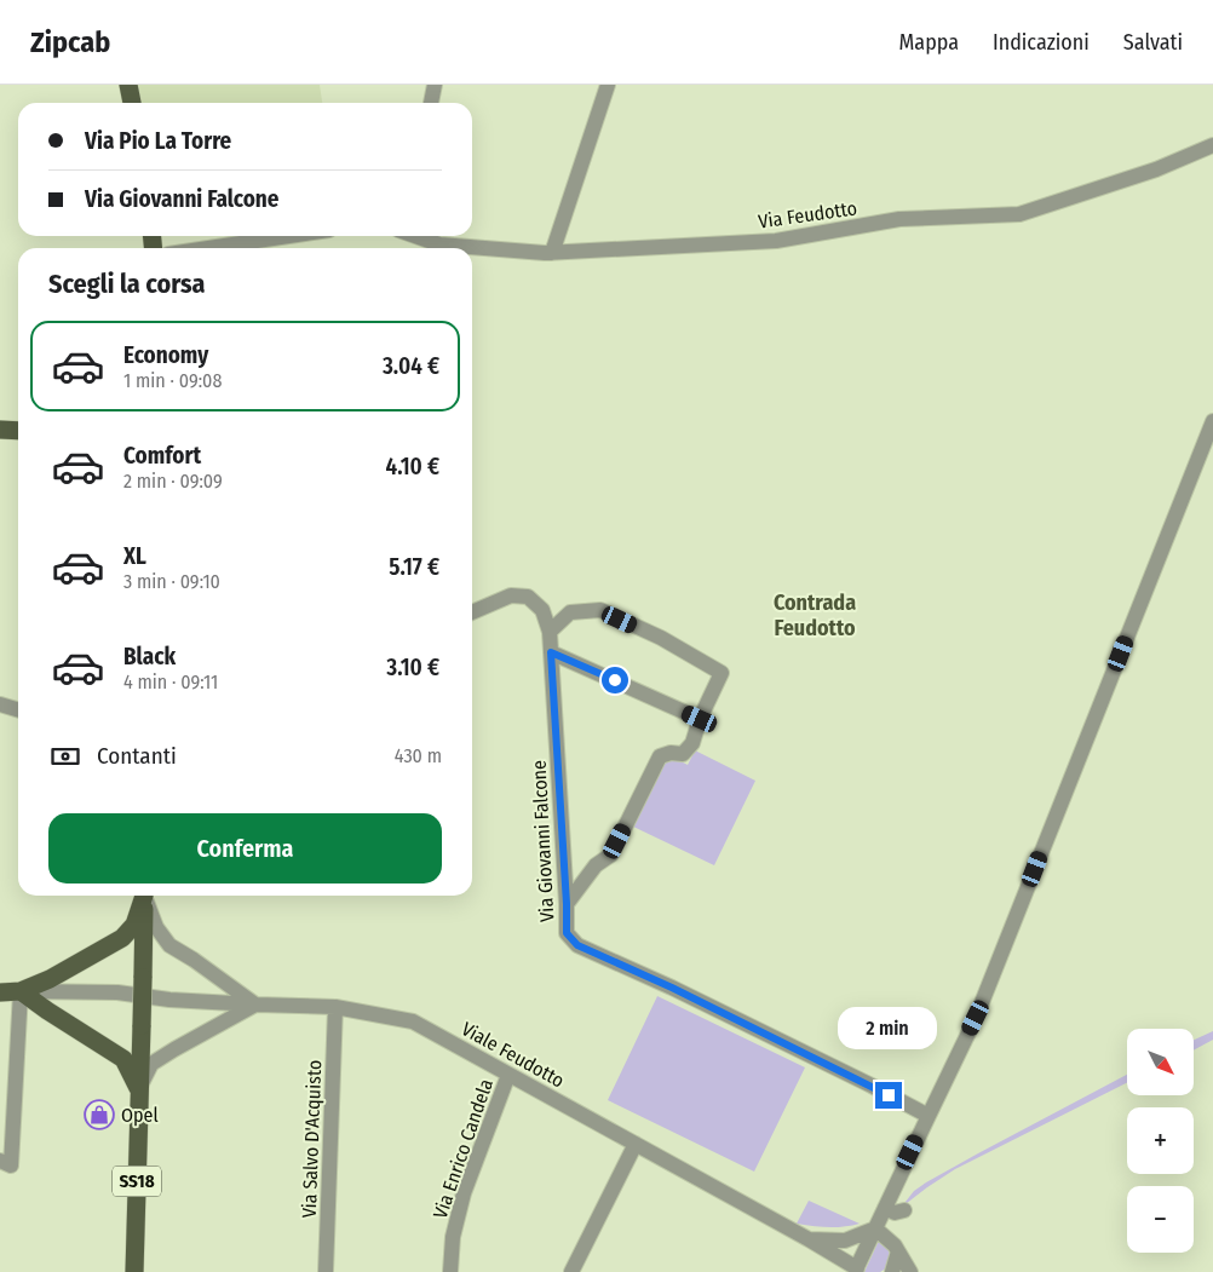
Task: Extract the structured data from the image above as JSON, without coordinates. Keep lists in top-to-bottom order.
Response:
{
  "streets": {
    "main road": ["SS18"],
    "street": [
      "Via Feudotto",
      "Via Giovanni Falcone",
      "Viale Feudotto",
      "Via Salvo D'Acquisto",
      "Via Enrico Candela"
    ]
  },
  "crossings": [
    ["Viale Feudotto", "Via Salvo D'Acquisto"],
    ["Viale Feudotto", "Via Enrico Candela"]
  ],
  "districts": ["Contrada Feudotto"],
  "places": {
    "shop": ["Opel"]
  },
  "north": "bottom right",
  "page": {
    "header": "Zipcab",
    "nav": ["Mappa", "Indicazioni", "Salvati"],
    "banner": ["Via Pio La Torre", "Via Giovanni Falcone"],
    "heading": "Scegli la corsa",
    "list": [
      {
        "name": "Economy",
        "note": "1 min · 09:08",
        "value": "3.04 €"
      },
      {
        "name": "Comfort",
        "note": "2 min · 09:09",
        "value": "4.10 €"
      },
      {
        "name": "XL",
        "note": "3 min · 09:10",
        "value": "5.17 €"
      },
      {
        "name": "Black",
        "note": "4 min · 09:11",
        "value": "3.10 €"
      }
    ],
    "pay": ["Contanti", "430 m"],
    "buttons": "Conferma",
    "bubble": "2 min",
    "map_buttons": ["+", "−"]
  }
}
